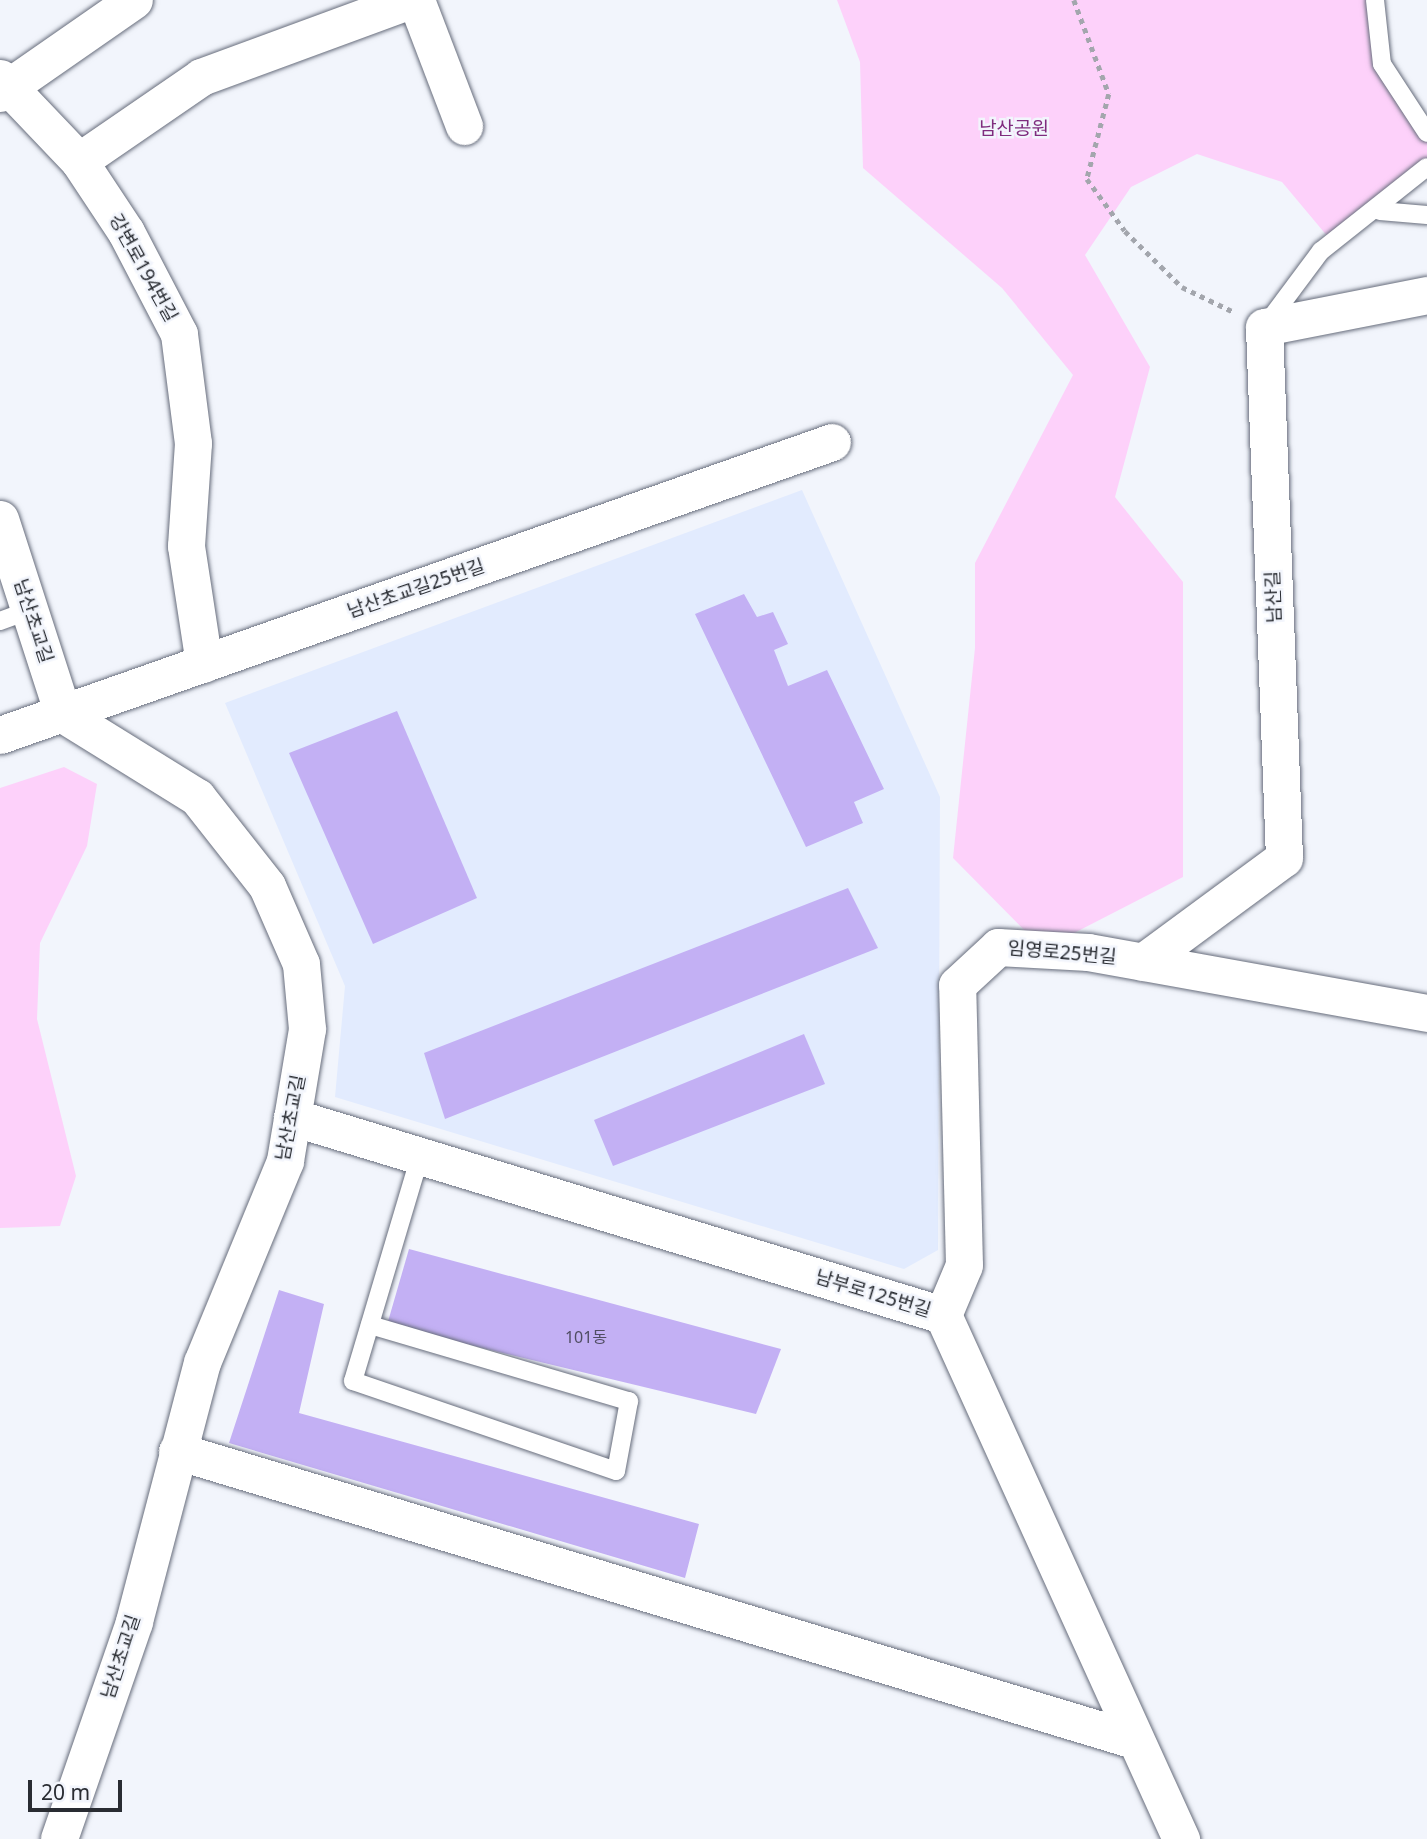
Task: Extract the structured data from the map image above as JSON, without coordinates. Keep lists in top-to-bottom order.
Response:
{
  "streets": {
    "street": [
      "강변로194번길",
      "남산초교길25번길",
      "남산길",
      "남산초교길",
      "임영로25번길",
      "남부로125번길"
    ]
  },
  "crossings": [
    ["강변로194번길", "남산초교길25번길"],
    ["남산초교길25번길", "남산초교길"],
    ["남산길", "임영로25번길"],
    ["남산초교길", "남부로125번길"],
    ["임영로25번길", "남부로125번길"]
  ],
  "parks": ["남산공원"],
  "house_numbers": ["101동"],
  "scale_bar": "20 m"
}
